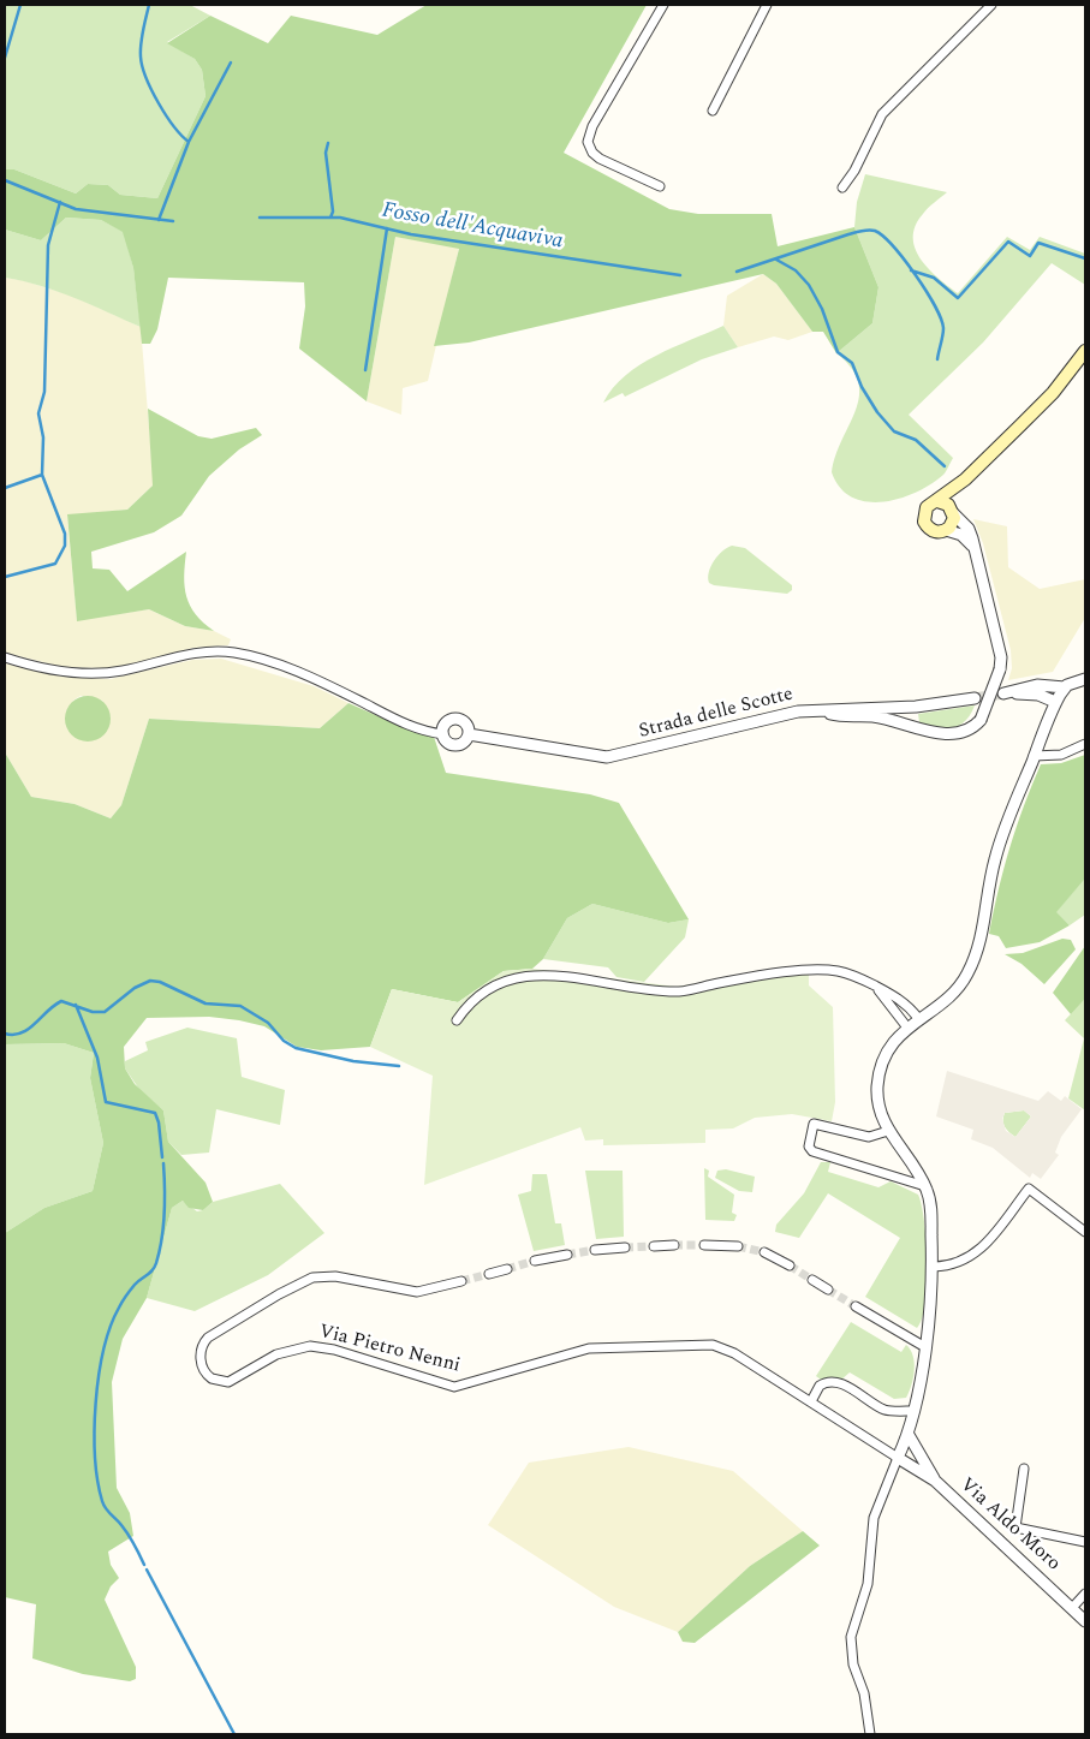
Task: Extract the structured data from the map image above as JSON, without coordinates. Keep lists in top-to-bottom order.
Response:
{
  "streets": {
    "street": ["Strada delle Scotte", "Via Pietro Nenni", "Via Aldo Moro"]
  },
  "crossings": [
    ["Via Pietro Nenni", "Via Aldo Moro"]
  ],
  "water": ["Fosso dell'Acquaviva"]
}
